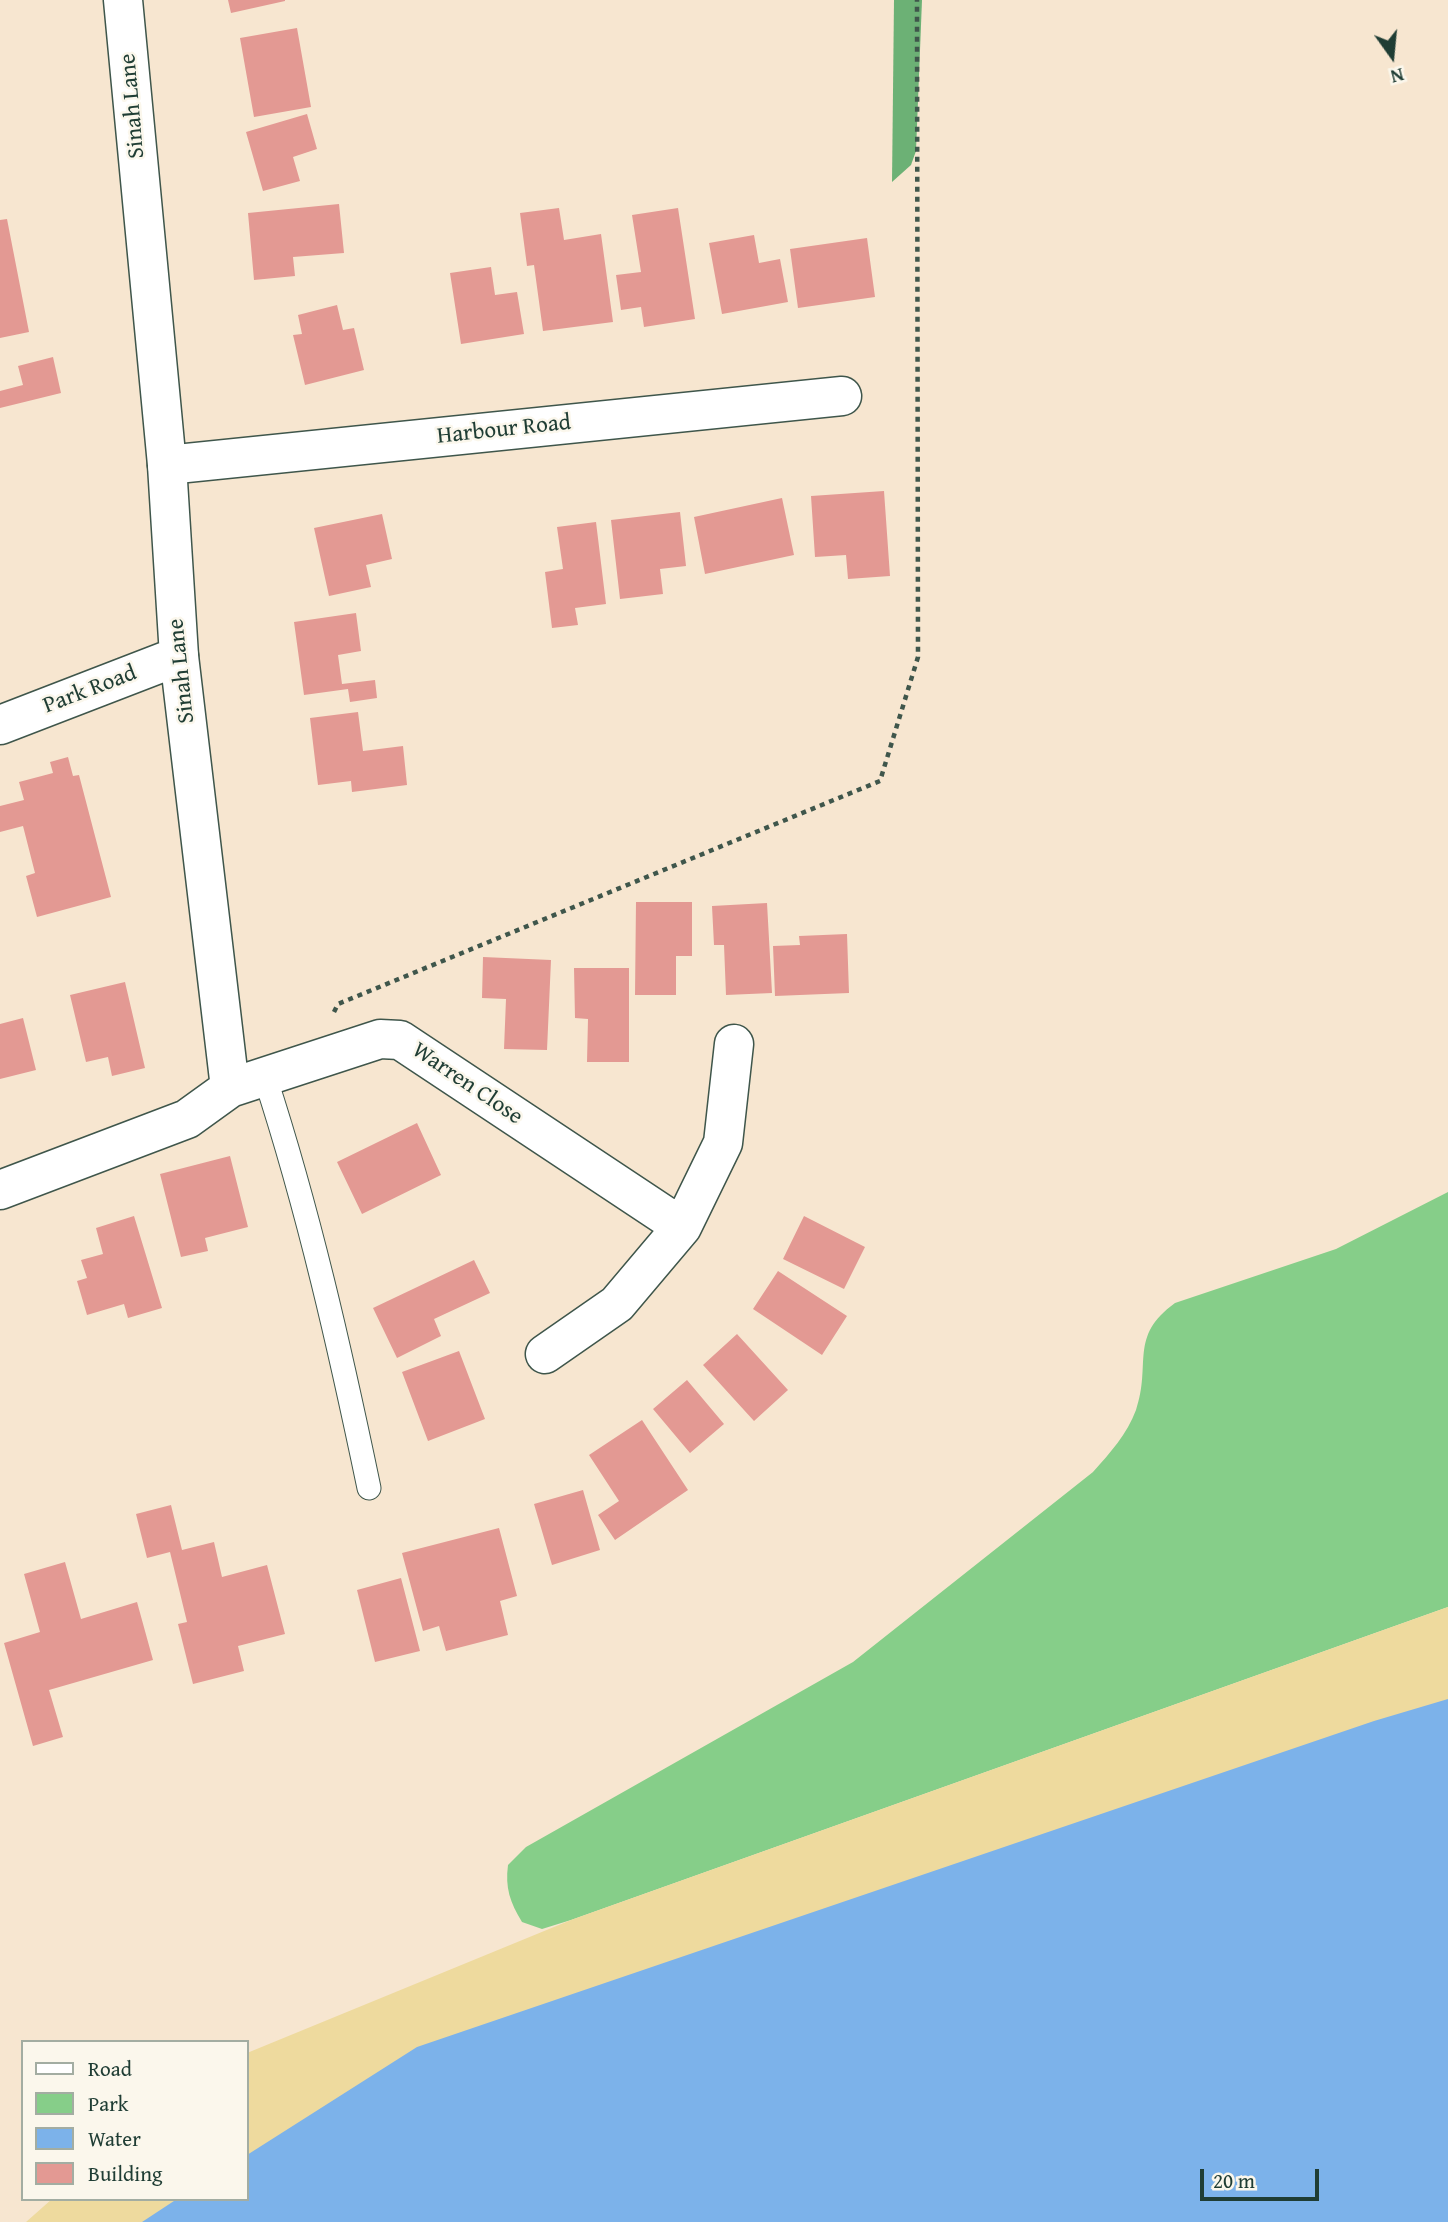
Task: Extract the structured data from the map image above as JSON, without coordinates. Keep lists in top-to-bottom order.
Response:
{
  "streets": {
    "street": [
      "Sinah Lane",
      "Harbour Road",
      "Park Road",
      "Warren Close"
    ]
  },
  "crossings": [
    ["Sinah Lane", "Harbour Road"],
    ["Sinah Lane", "Park Road"],
    ["Sinah Lane", "Warren Close"]
  ],
  "legend": [
    "Road",
    "Park",
    "Water",
    "Building"
  ],
  "scale_bar": "20 m",
  "north": "bottom"
}
